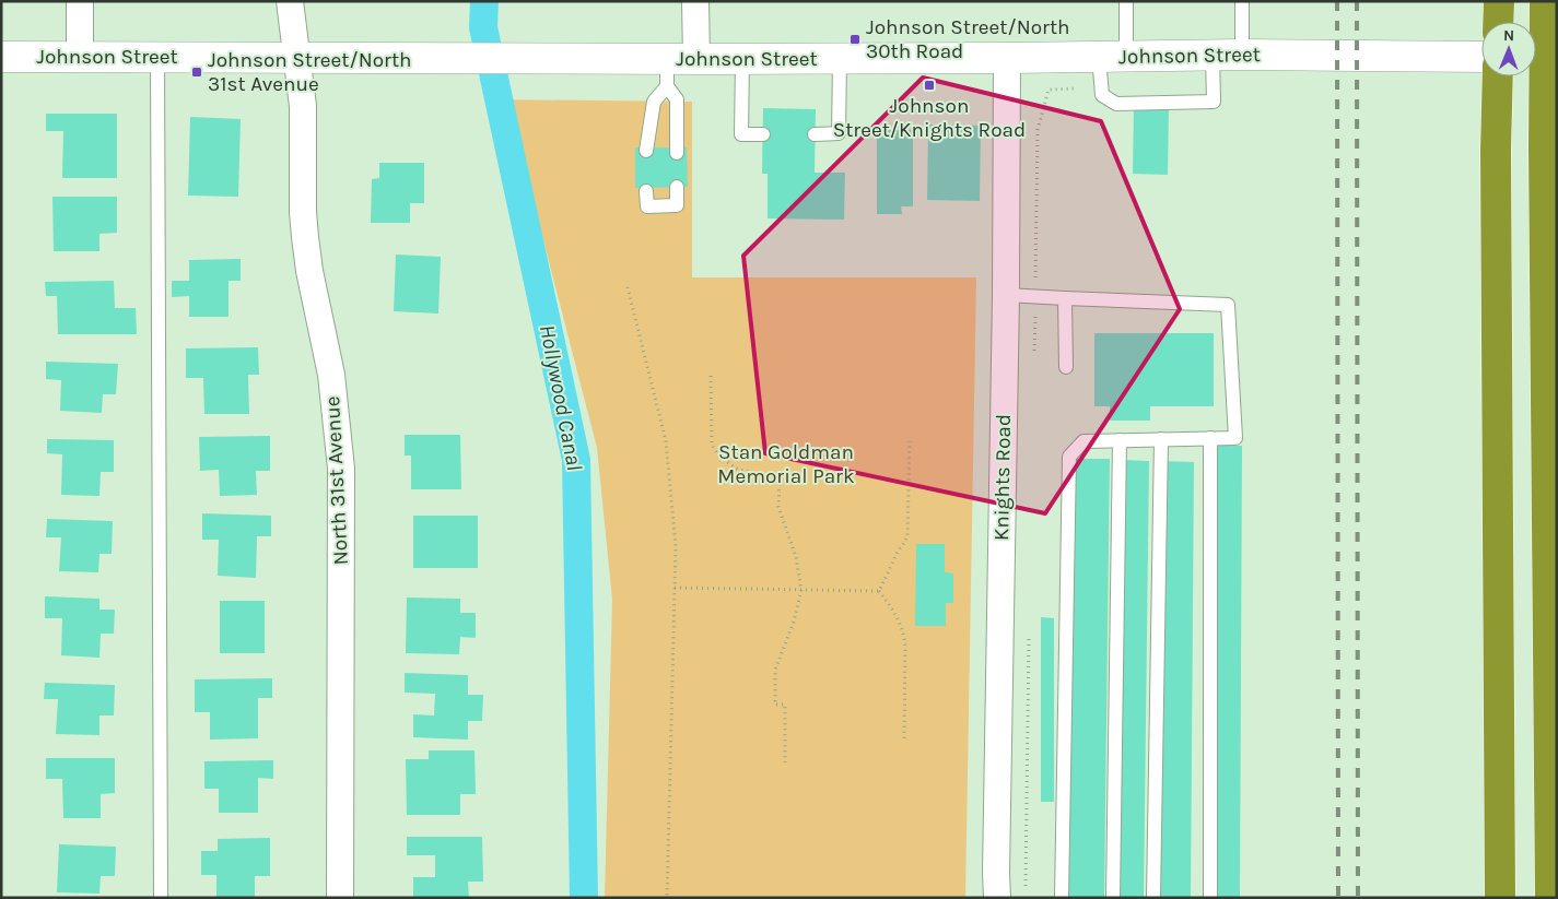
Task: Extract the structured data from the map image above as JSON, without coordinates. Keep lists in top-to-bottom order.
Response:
{
  "streets": {
    "street": ["Johnson Street", "Knights Road", "North 31st Avenue"]
  },
  "crossings": [
    ["Johnson Street", "Knights Road"],
    ["Johnson Street", "North 31st Avenue"]
  ],
  "water": ["Hollywood Canal"],
  "parks": ["Stan Goldman Memorial Park"],
  "places": {
    "transit": ["Johnson Street/North 30th Road", "Johnson Street/North 31st Avenue", "Johnson Street/Knights Road"]
  },
  "north": "top"
}
